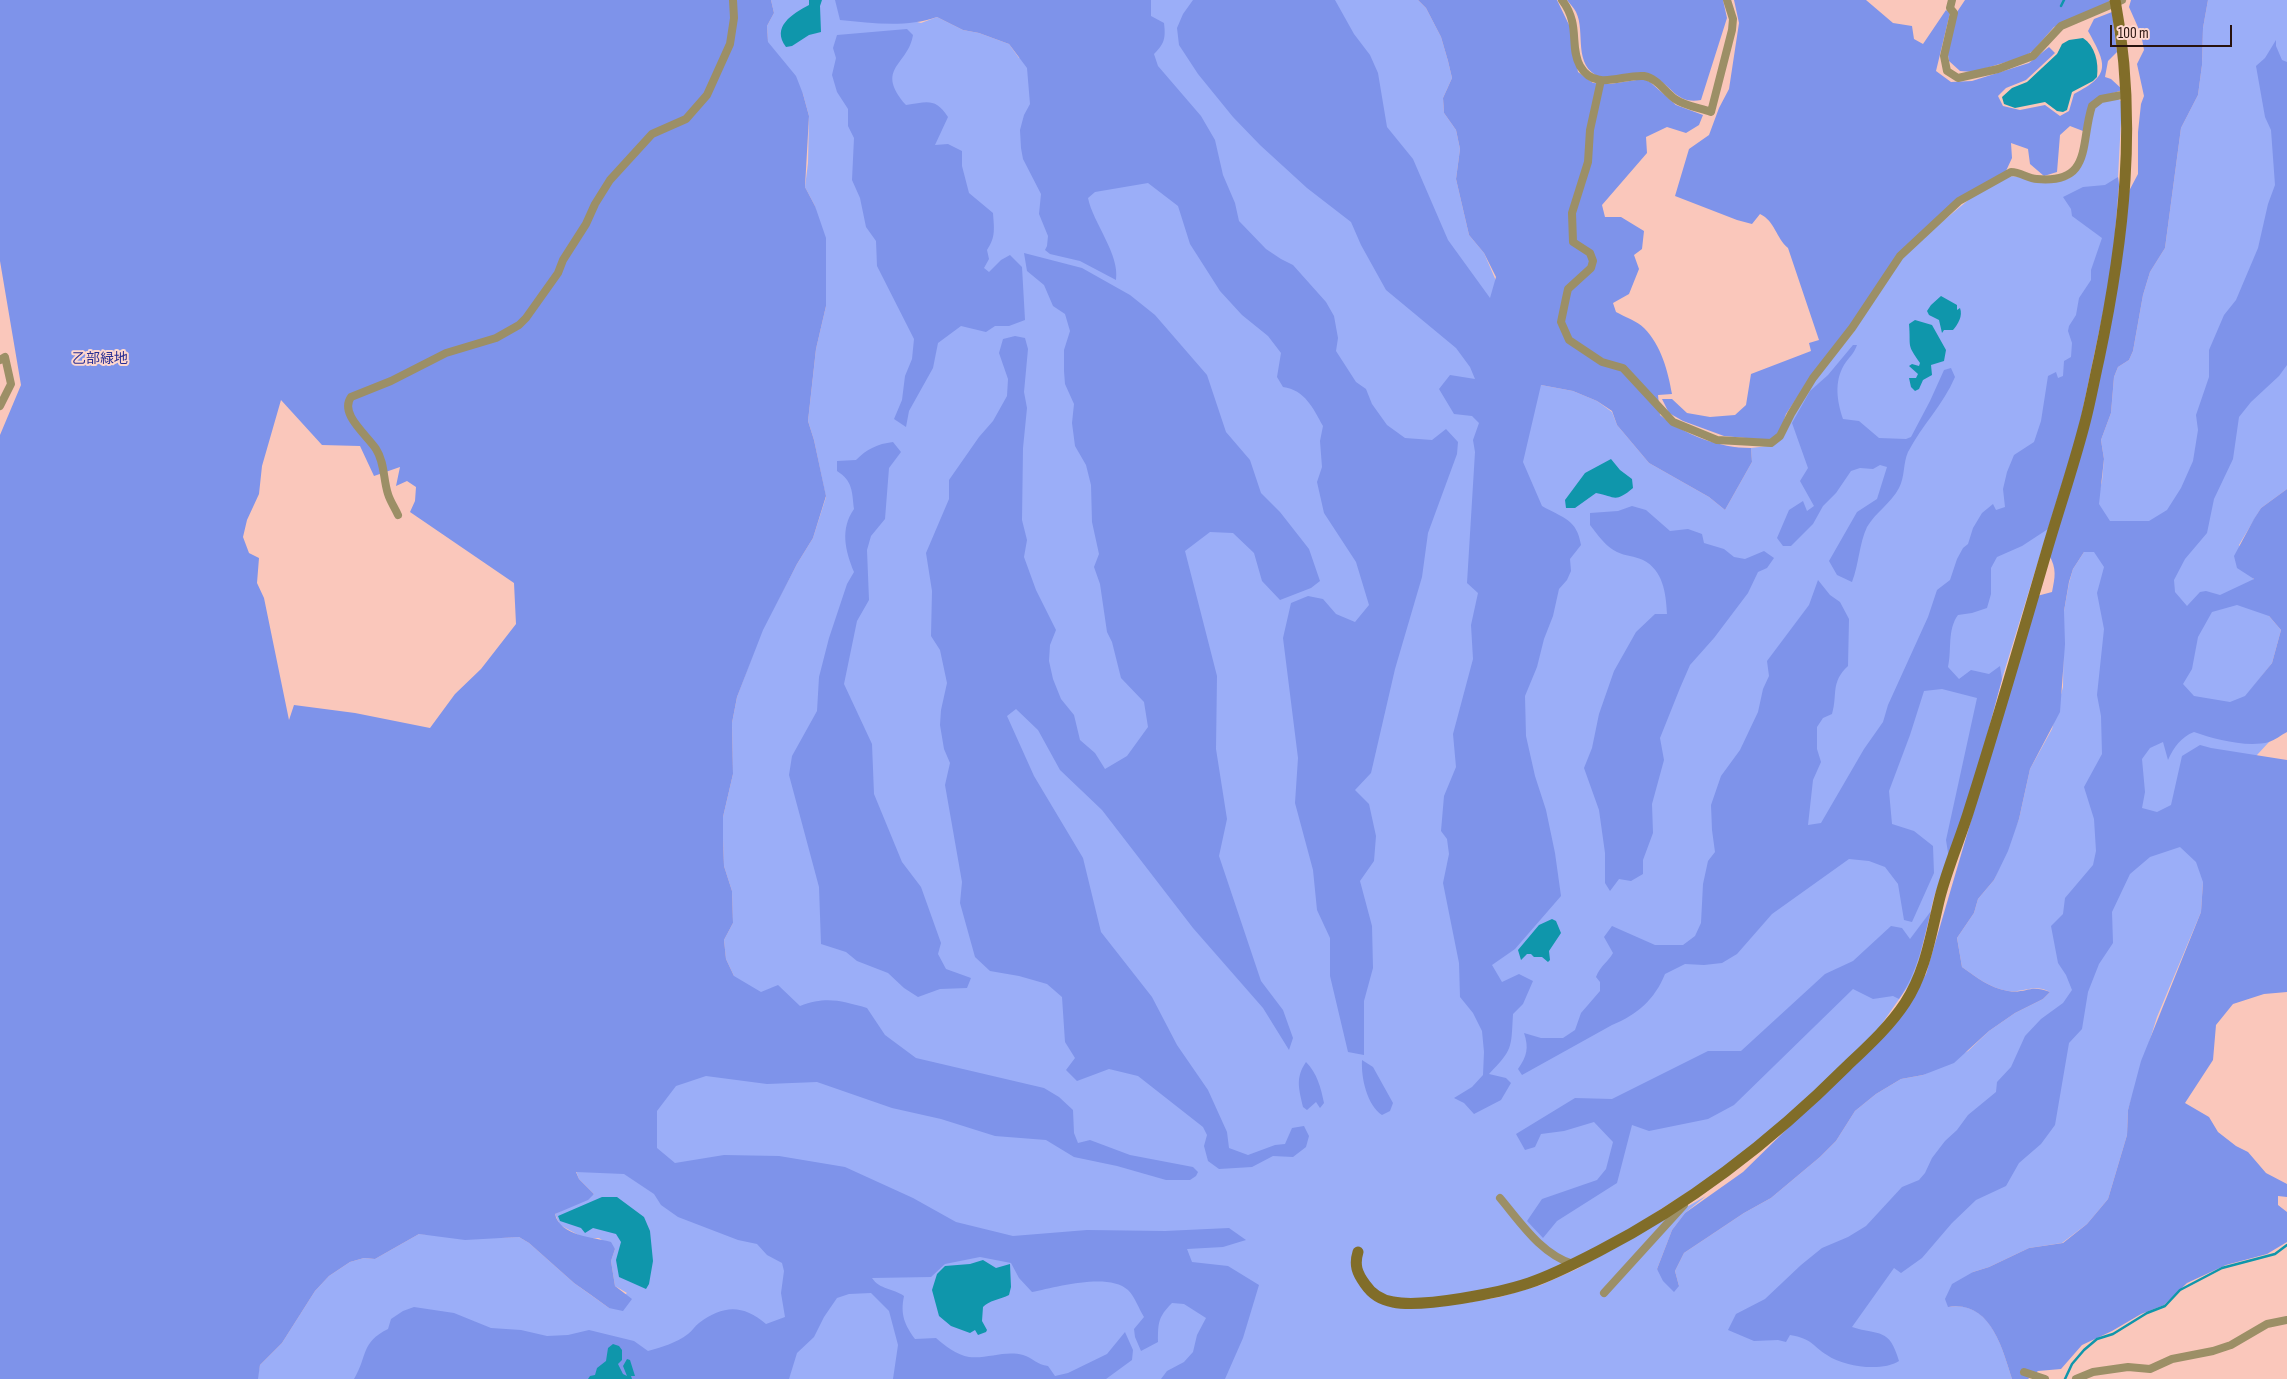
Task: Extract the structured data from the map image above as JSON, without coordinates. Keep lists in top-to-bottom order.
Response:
{
  "parks": ["乙部緑地"],
  "scale_bar": "100 m"
}
